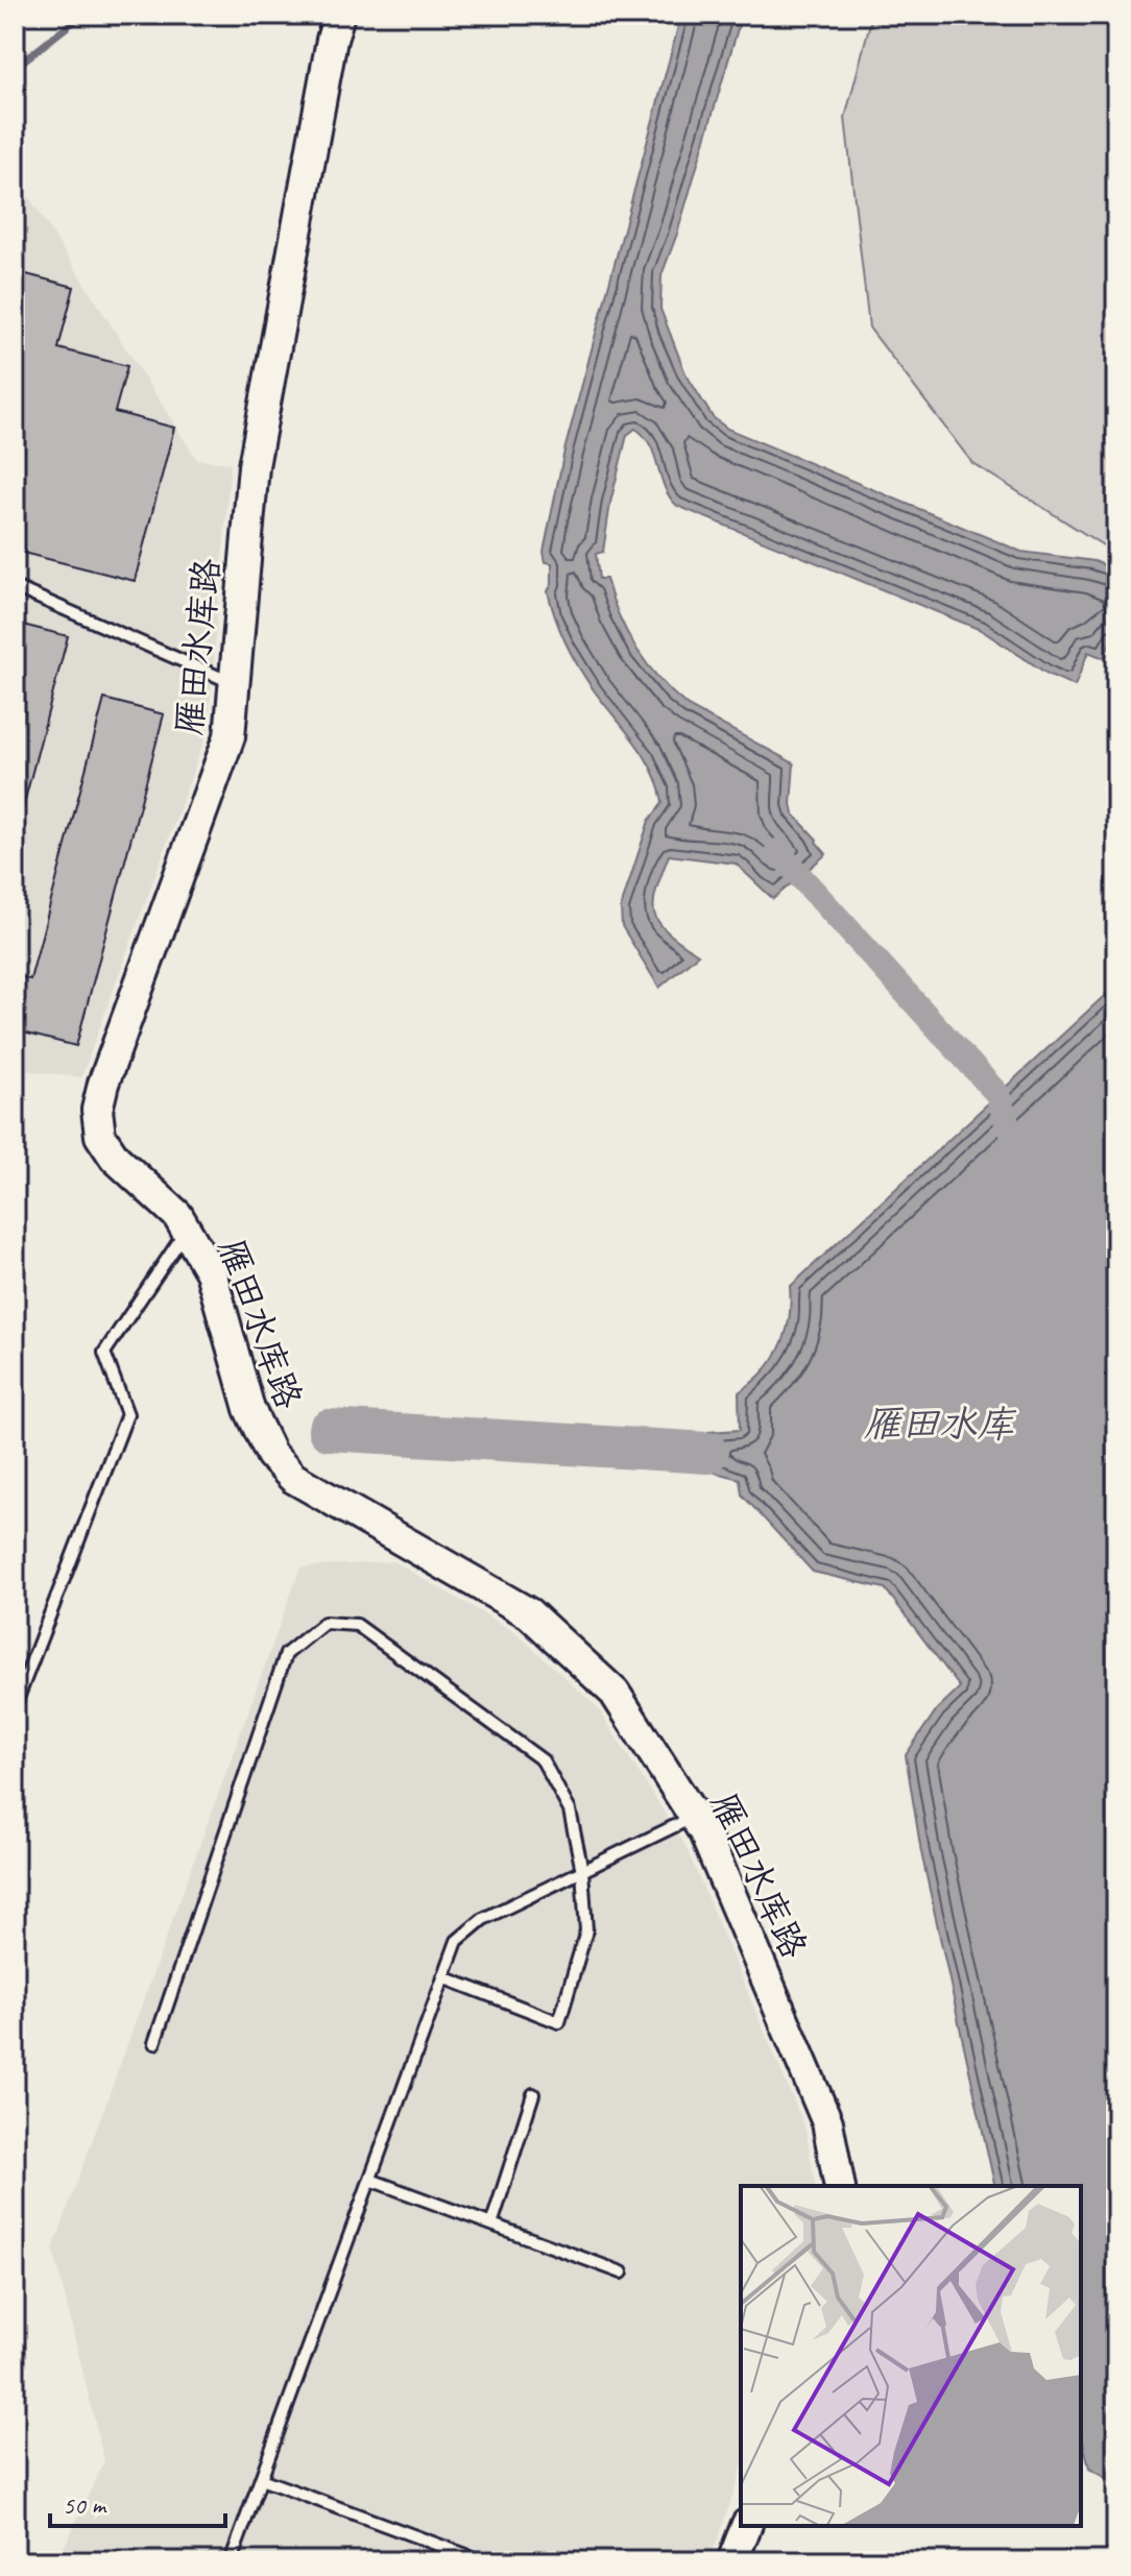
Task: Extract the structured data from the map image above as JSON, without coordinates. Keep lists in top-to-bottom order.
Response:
{
  "streets": {
    "main road": ["雁田水库路"]
  },
  "water": ["雁田水库"],
  "scale_bar": "50 m"
}
